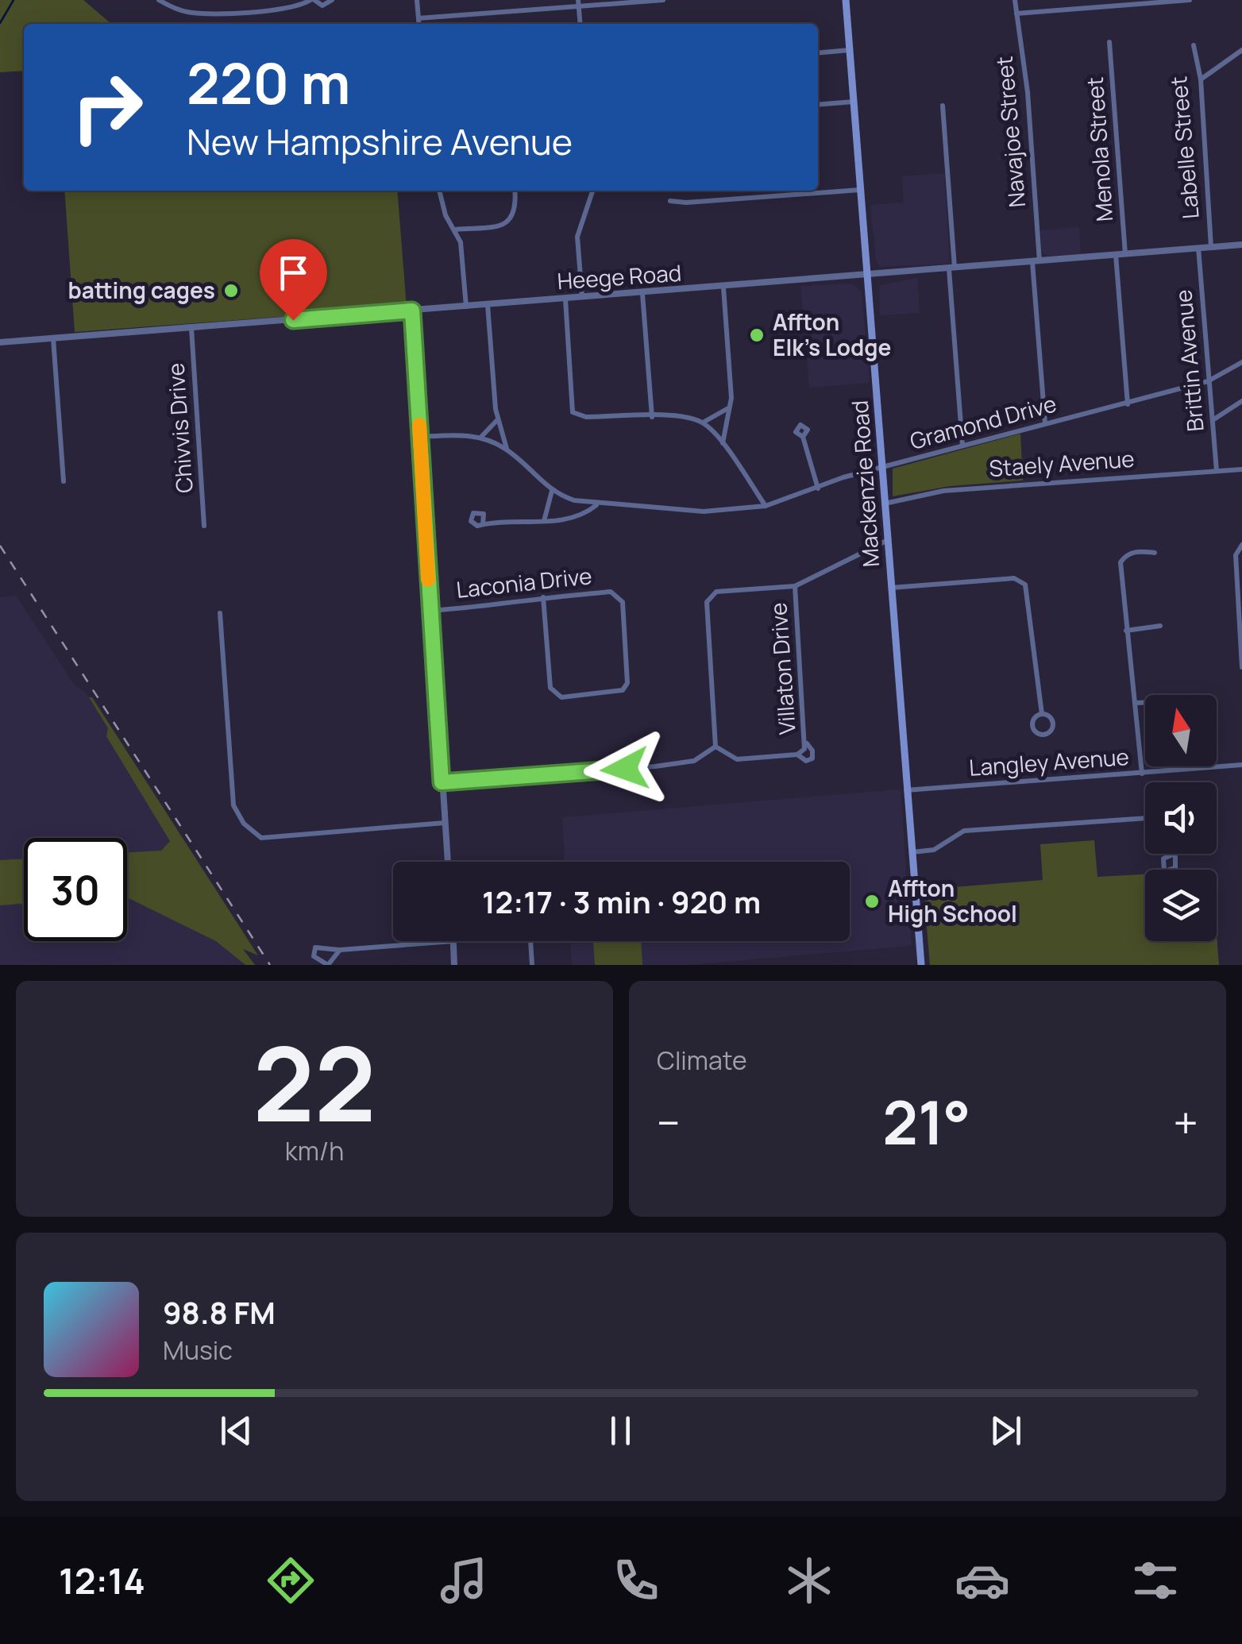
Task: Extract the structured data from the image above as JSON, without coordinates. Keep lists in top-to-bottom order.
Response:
{
  "streets": {
    "main road": ["Mackenzie Road"],
    "street": [
      "Navajoe Street",
      "Labelle Street",
      "Menola Street",
      "Heege Road",
      "Brittin Avenue",
      "Gramond Drive",
      "Chivvis Drive",
      "Staely Avenue",
      "Laconia Drive",
      "Villaton Drive",
      "Langley Avenue"
    ]
  },
  "crossings": [
    ["Navajoe Street", "Heege Road"],
    ["Navajoe Street", "Gramond Drive"],
    ["Labelle Street", "Heege Road"],
    ["Menola Street", "Heege Road"],
    ["Heege Road", "Brittin Avenue"],
    ["Heege Road", "Chivvis Drive"],
    ["Heege Road", "Mackenzie Road"],
    ["Brittin Avenue", "Gramond Drive"],
    ["Brittin Avenue", "Staely Avenue"],
    ["Gramond Drive", "Mackenzie Road"],
    ["Staely Avenue", "Mackenzie Road"],
    ["Mackenzie Road", "Langley Avenue"]
  ],
  "places": ["batting cages", "Affton Elk's Lodge", "Affton High School"],
  "north": "top",
  "page": {
    "turn": ["220 m", "New Hampshire Avenue"],
    "limit": "30",
    "trip": "12:17 · 3 min · 920 m",
    "tile": [
      ["22", "km/h"],
      "Climate"
    ],
    "heat": ["−", "21°", "+"],
    "song": ["98.8 FM", "Music"],
    "tabs": "12:14"
  }
}
